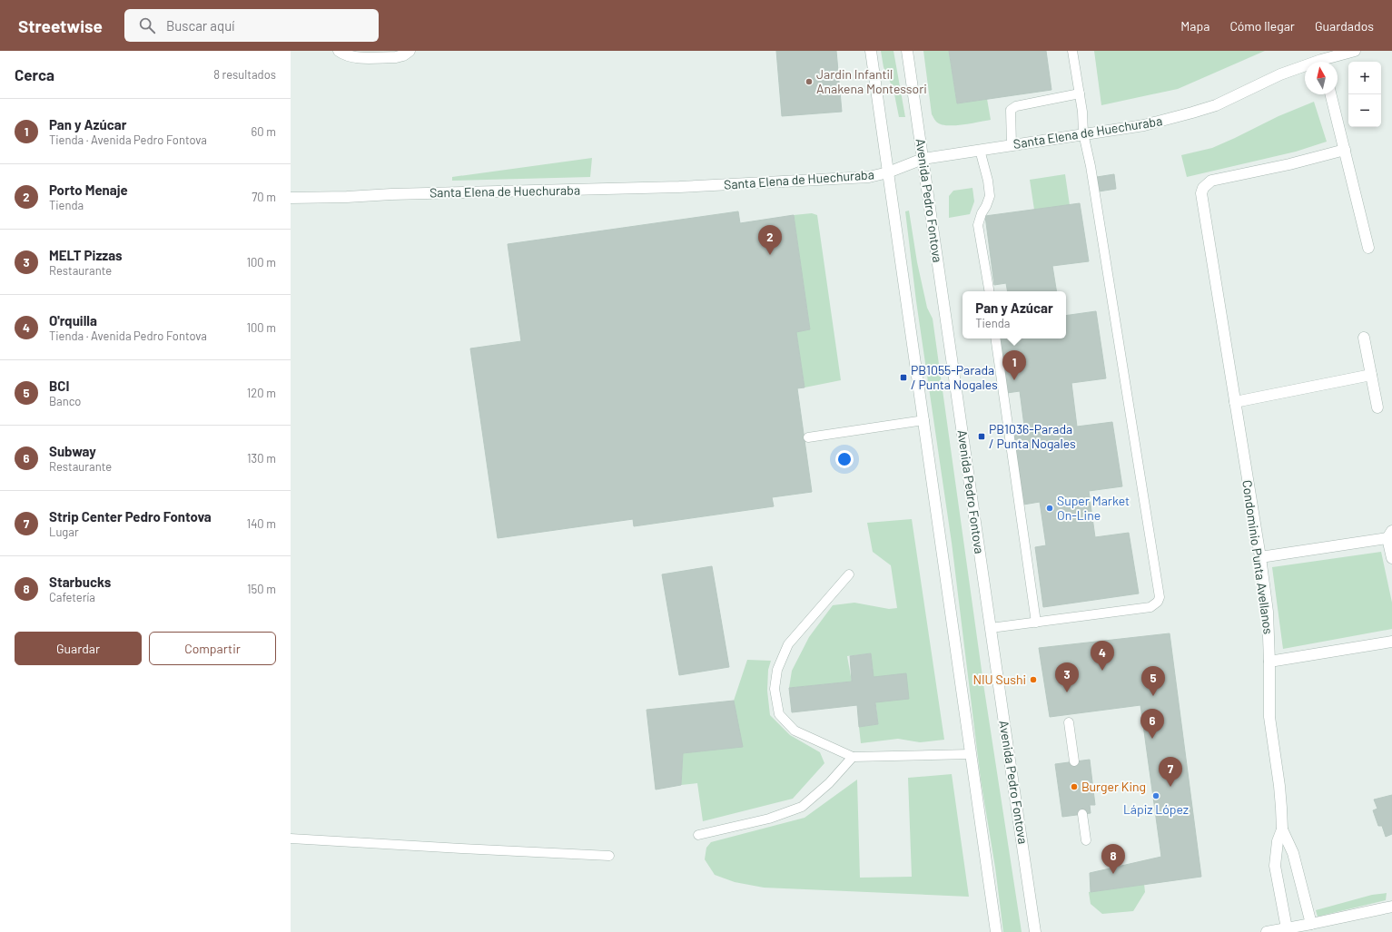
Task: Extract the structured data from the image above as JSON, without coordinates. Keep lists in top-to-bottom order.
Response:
{
  "streets": {
    "street": ["Santa Elena de Huechuraba", "Avenida Pedro Fontova", "Condominio Punta Avellanos"]
  },
  "crossings": [
    ["Santa Elena de Huechuraba", "Avenida Pedro Fontova"]
  ],
  "places": {
    "other": [
      "Jardin Infantil Anakena Montessori",
      "Super Market On-Line",
      "NIU Sushi",
      "Burger King",
      "Lápiz López"
    ],
    "transit": ["PB1055-Parada / Punta Nogales", "PB1036-Parada / Punta Nogales"]
  },
  "north": "top",
  "page": {
    "header": "Streetwise",
    "search": "Buscar aquí",
    "nav": ["Mapa", "Cómo llegar", "Guardados"],
    "heading": ["Cerca", "8 resultados"],
    "map_buttons": ["+", "−"],
    "list": [
      {
        "mark": "1",
        "name": "Pan y Azúcar",
        "note": "Tienda · Avenida Pedro Fontova",
        "value": "60 m"
      },
      {
        "mark": "2",
        "name": "Porto Menaje",
        "note": "Tienda",
        "value": "70 m"
      },
      {
        "mark": "3",
        "name": "MELT Pizzas",
        "note": "Restaurante",
        "value": "100 m"
      },
      {
        "mark": "4",
        "name": "O'rquilla",
        "note": "Tienda · Avenida Pedro Fontova",
        "value": "100 m"
      },
      {
        "mark": "5",
        "name": "BCI",
        "note": "Banco",
        "value": "120 m"
      },
      {
        "mark": "6",
        "name": "Subway",
        "note": "Restaurante",
        "value": "130 m"
      },
      {
        "mark": "7",
        "name": "Strip Center Pedro Fontova",
        "note": "Lugar",
        "value": "140 m"
      },
      {
        "mark": "8",
        "name": "Starbucks",
        "note": "Cafetería",
        "value": "150 m"
      }
    ],
    "pins": [
      "2",
      "1",
      "4",
      "3",
      "5",
      "6",
      "7",
      "8"
    ],
    "popup": ["Pan y Azúcar", "Tienda"],
    "buttons": ["Guardar", "Compartir"]
  }
}
